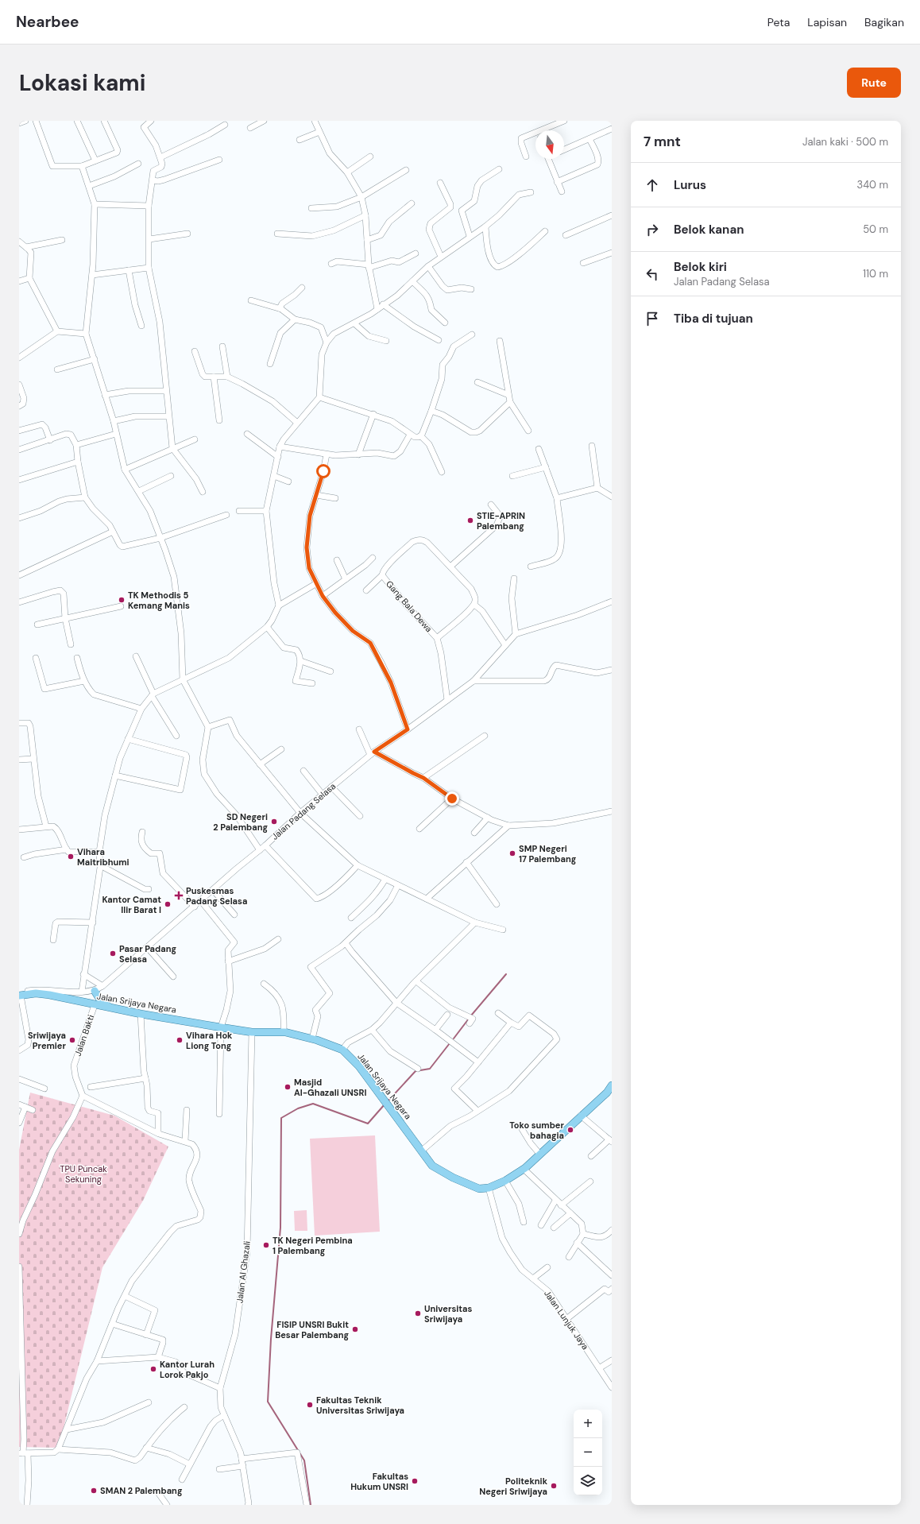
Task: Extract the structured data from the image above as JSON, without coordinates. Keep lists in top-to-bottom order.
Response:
{
  "streets": {
    "main road": ["Jalan Srijaya Negara"],
    "street": [
      "Gang Bala Dewa",
      "Jalan Padang Selasa",
      "Jalan Bakti",
      "Jalan Al Ghazali",
      "Jalan Lunjuk Jaya"
    ]
  },
  "crossings": [
    ["Gang Bala Dewa", "Jalan Padang Selasa"],
    ["Jalan Padang Selasa", "Jalan Srijaya Negara"],
    ["Jalan Srijaya Negara", "Jalan Bakti"],
    ["Jalan Srijaya Negara", "Jalan Al Ghazali"],
    ["Jalan Srijaya Negara", "Jalan Lunjuk Jaya"]
  ],
  "parks": ["TPU Puncak Sekuning"],
  "places": {
    "other": [
      "STIE-APRIN Palembang",
      "TK Methodis 5 Kemang Manis",
      "SD Negeri 2 Palembang",
      "SMP Negeri 17 Palembang",
      "Vihara Maitribhumi",
      "Kantor Camat Ilir Barat I",
      "Pasar Padang Selasa",
      "Sriwijaya Premier",
      "Vihara Hok Liong Tong",
      "Masjid Al-Ghazali UNSRI",
      "Toko sumber bahagia",
      "TK Negeri Pembina 1 Palembang",
      "Universitas Sriwijaya",
      "FISIP UNSRI Bukit Besar Palembang",
      "Kantor Lurah Lorok Pakjo",
      "Fakultas Teknik Universitas Sriwijaya",
      "Fakultas Hukum UNSRI",
      "Politeknik Negeri Sriwijaya",
      "SMAN 2 Palembang"
    ],
    "health": ["Puskesmas Padang Selasa"]
  },
  "north": "bottom",
  "page": {
    "header": "Nearbee",
    "nav": ["Peta", "Lapisan", "Bagikan"],
    "buttons": "Rute",
    "title": "Lokasi kami",
    "heading": ["7 mnt", "Jalan kaki · 500 m"],
    "list": [
      ["Lurus", "340 m"],
      ["Belok kanan", "50 m"],
      ["Belok kiri", "Jalan Padang Selasa", "110 m"],
      "Tiba di tujuan"
    ],
    "map_buttons": ["+", "−"]
  }
}
